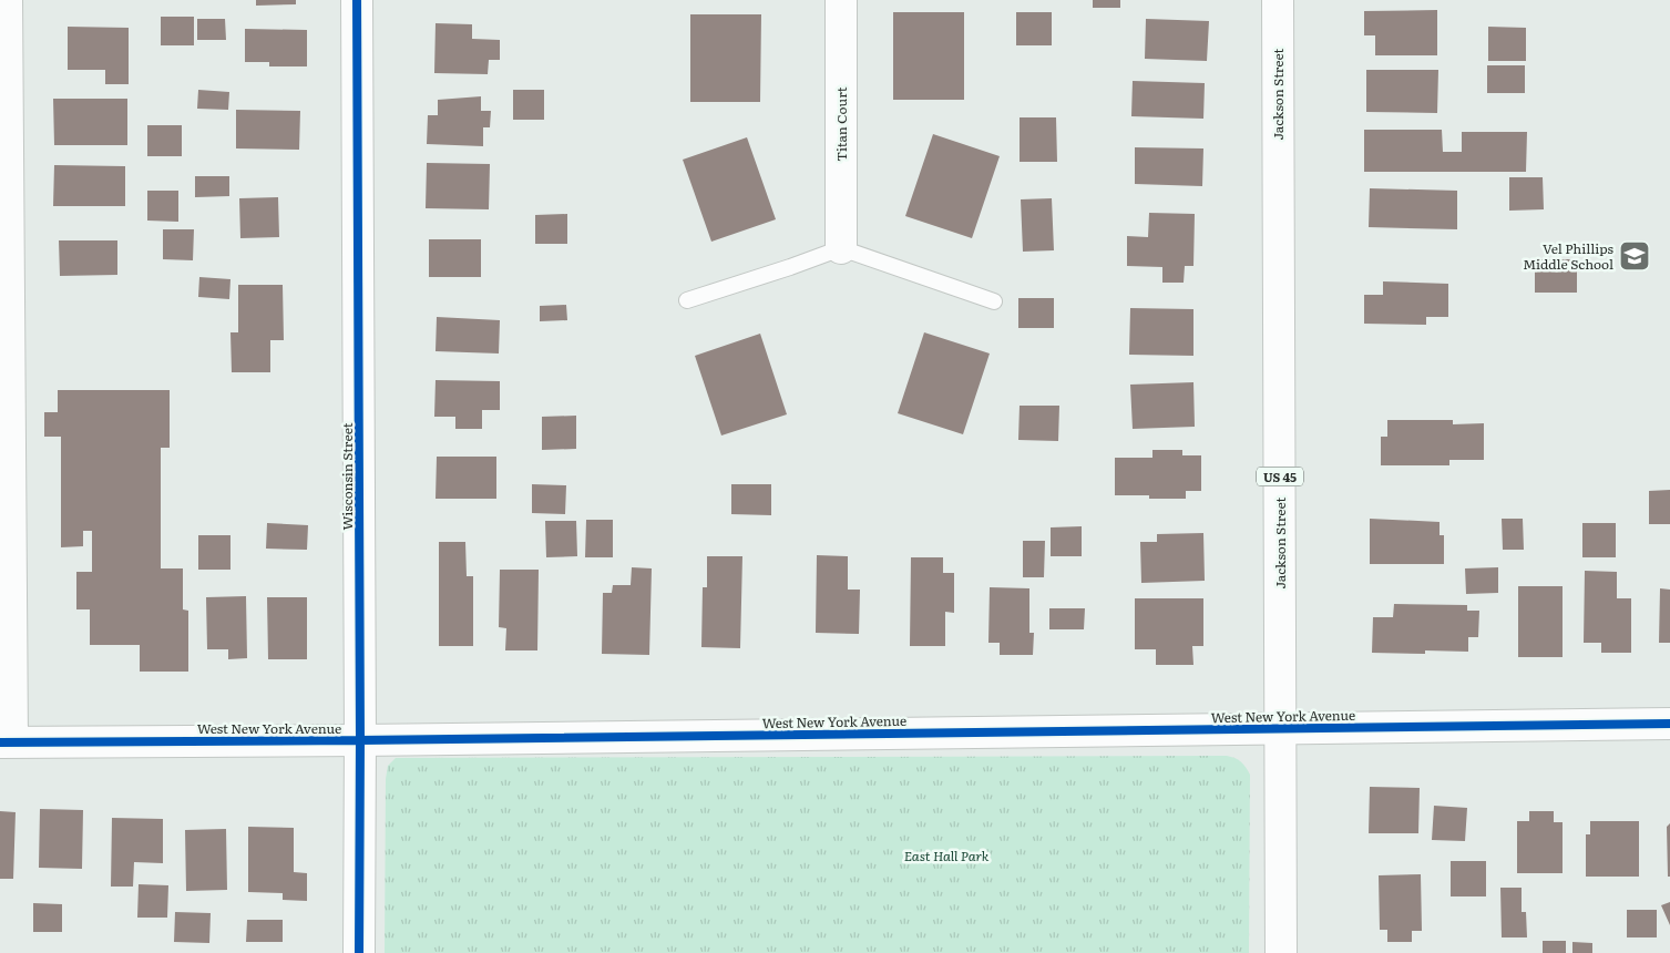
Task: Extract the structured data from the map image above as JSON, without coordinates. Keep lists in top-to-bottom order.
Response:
{
  "streets": {
    "street": [
      "Jackson Street",
      "Titan Court",
      "Wisconsin Street",
      "US 45",
      "West New York Avenue"
    ]
  },
  "crossings": [
    ["Jackson Street", "West New York Avenue"],
    ["Wisconsin Street", "West New York Avenue"]
  ],
  "parks": ["East Hall Park"],
  "places": {
    "school or university": ["Vel Phillips Middle School"]
  }
}
